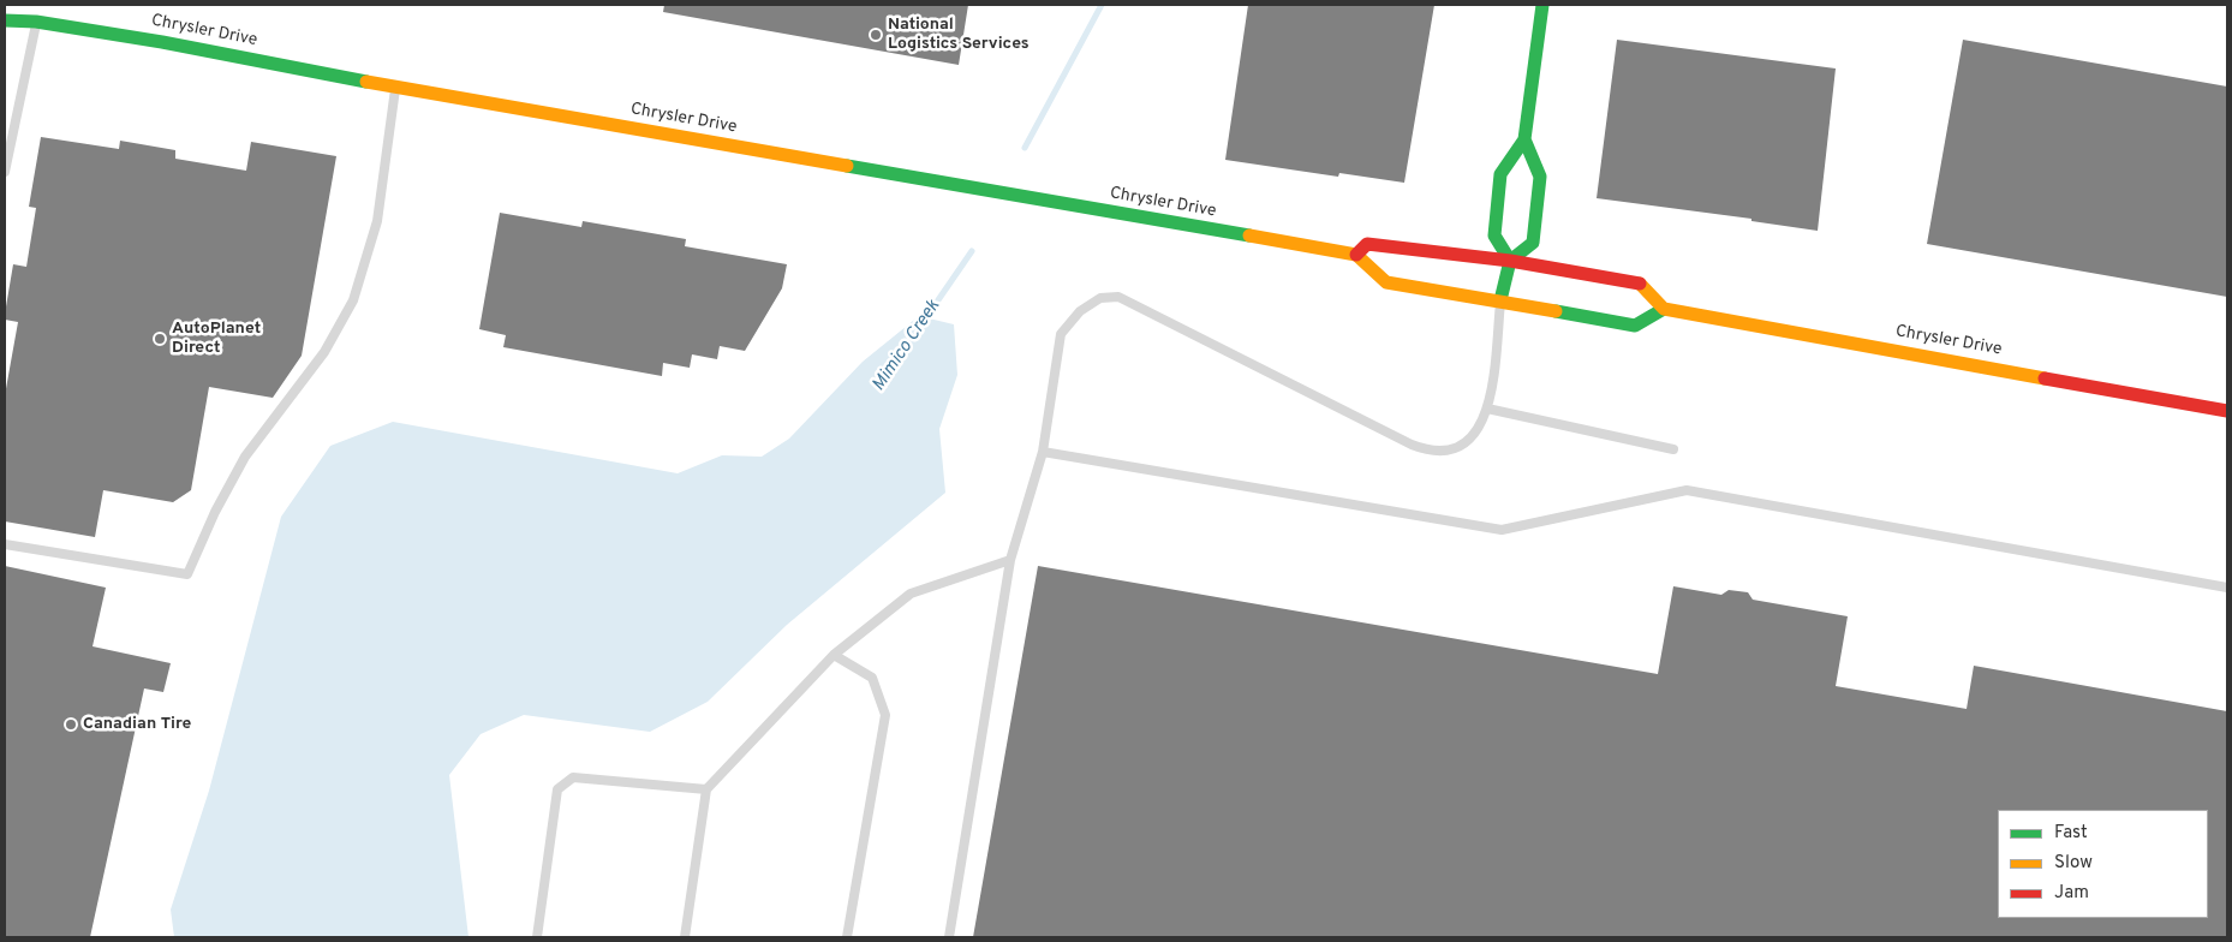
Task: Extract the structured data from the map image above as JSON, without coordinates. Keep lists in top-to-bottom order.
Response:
{
  "streets": {
    "street": ["Chrysler Drive"]
  },
  "water": ["Mimico Creek"],
  "places": ["National Logistics Services", "AutoPlanet Direct", "Canadian Tire"],
  "legend": ["Fast", "Slow", "Jam"]
}
